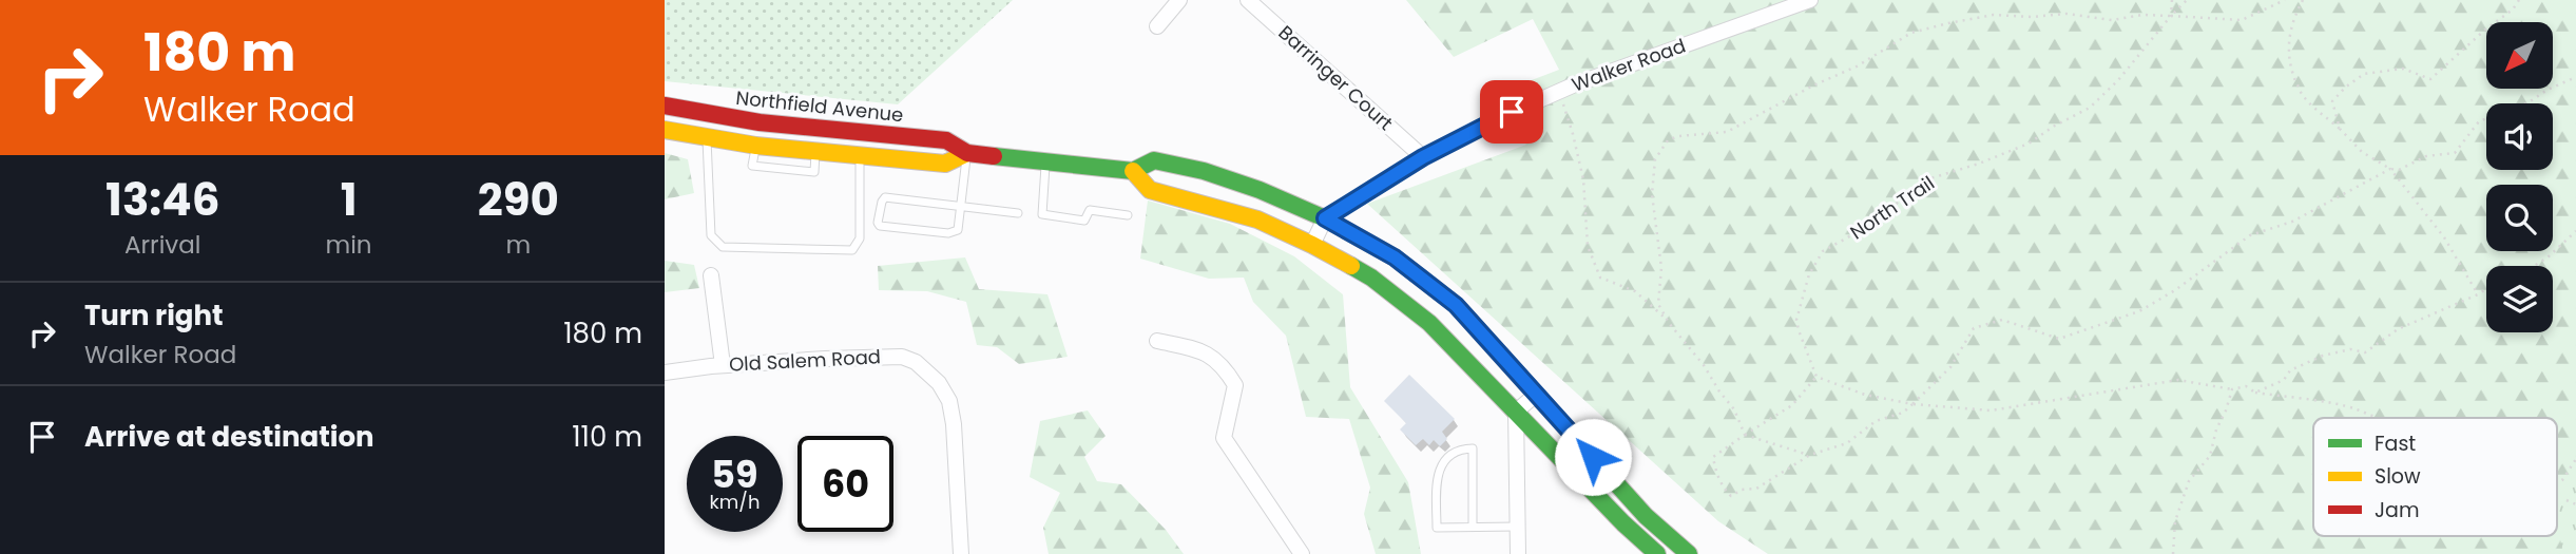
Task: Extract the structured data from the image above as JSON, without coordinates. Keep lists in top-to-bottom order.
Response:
{
  "streets": {
    "main road": ["Northfield Avenue"],
    "street": ["Walker Road", "Barringer Court", "Old Salem Road"],
    "path": ["North Trail"]
  },
  "crossings": [
    ["Walker Road", "Barringer Court"],
    ["Walker Road", "Northfield Avenue"]
  ],
  "legend": ["Fast", "Slow", "Jam"],
  "north": "bottom left",
  "page": {
    "turn": ["180 m", "Walker Road"],
    "eta": [
      "13:46",
      "Arrival",
      "1",
      "min",
      "290",
      "m"
    ],
    "list": [
      {
        "name": "Turn right",
        "note": "Walker Road",
        "value": "180 m"
      },
      {
        "name": "Arrive at destination",
        "value": "110 m"
      }
    ],
    "speed": "59 km/h",
    "limit": "60"
  }
}
